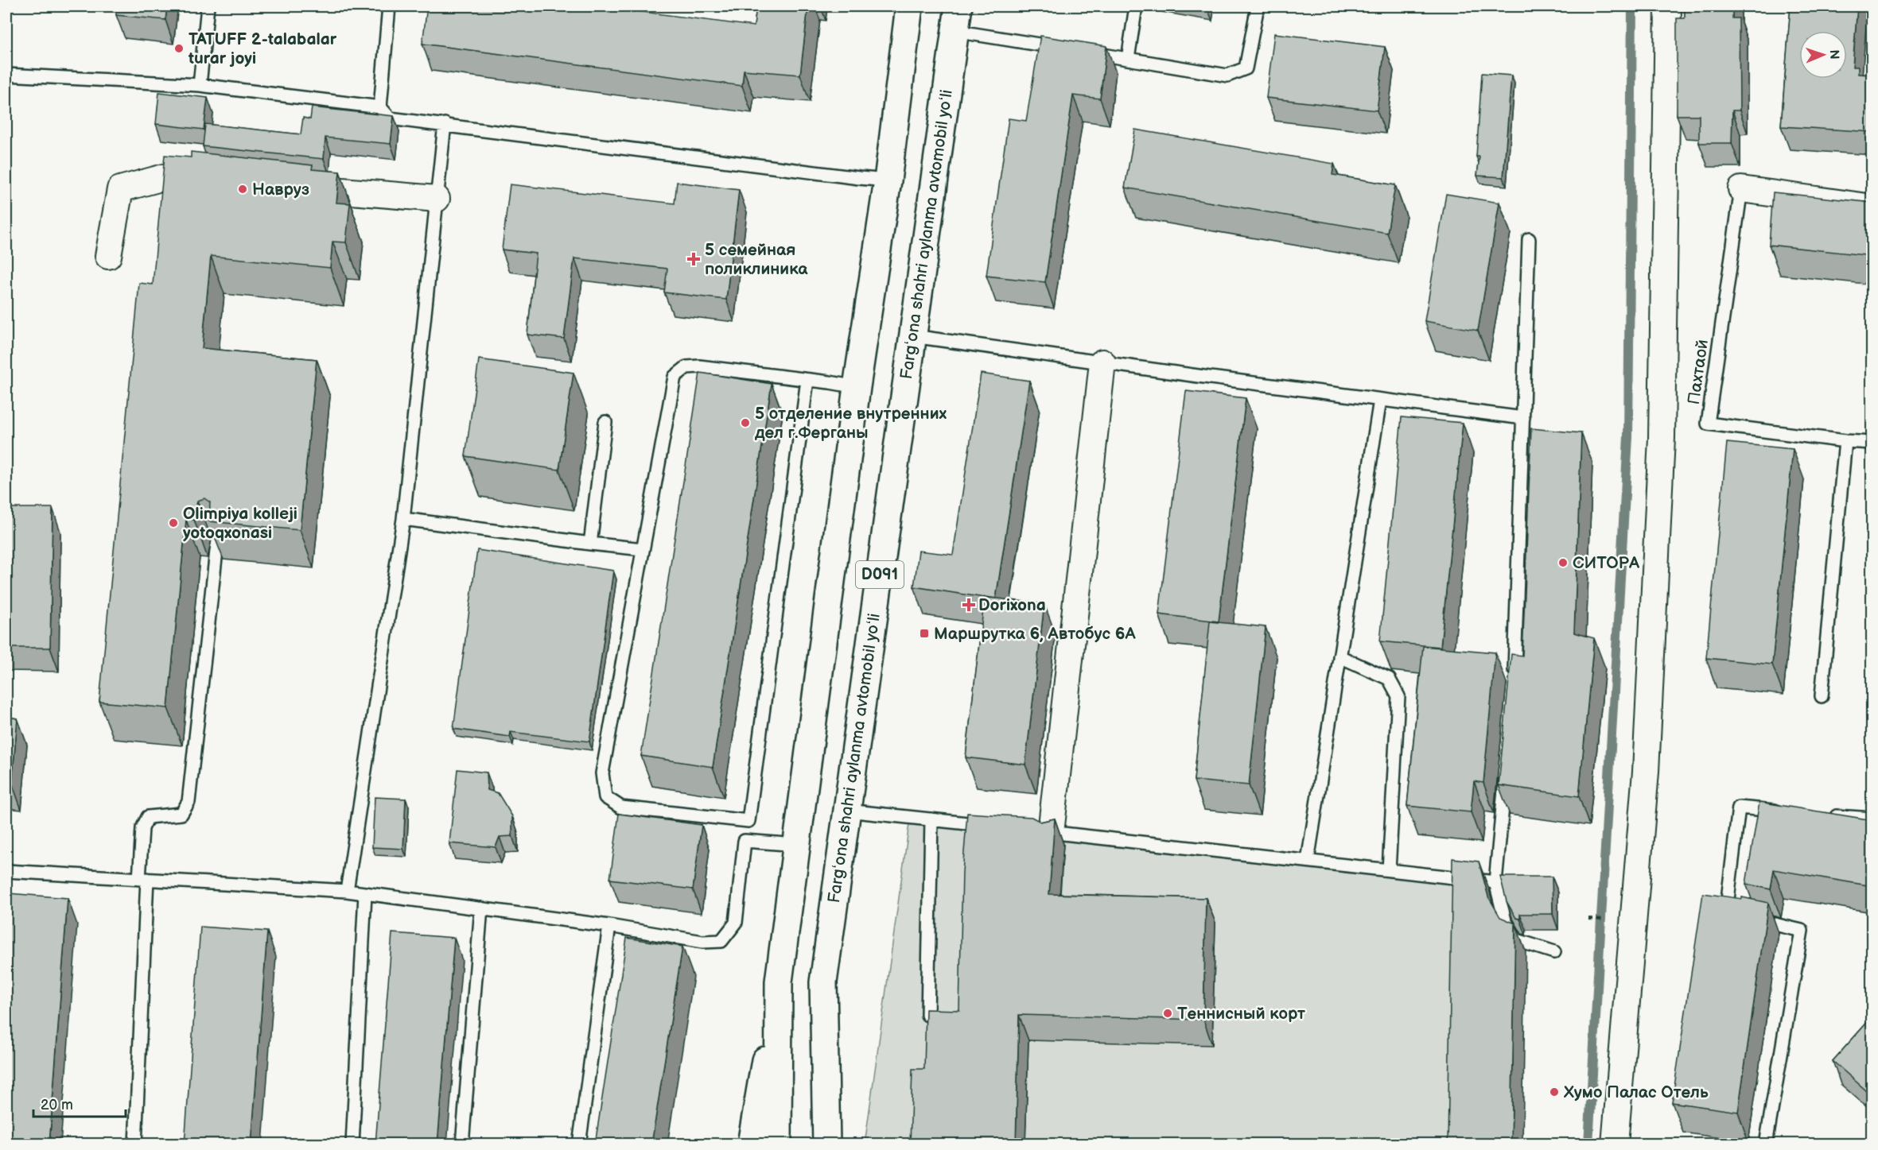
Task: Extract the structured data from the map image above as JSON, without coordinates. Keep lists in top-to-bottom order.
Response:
{
  "streets": {
    "highway": ["Fargʻona shahri aylanma avtomobil yoʻli", "D091"],
    "lane": ["Пахтаой"]
  },
  "places": {
    "other": [
      "TATUFF 2-talabalar turar joyi",
      "Навруз",
      "5 отделение внутренних дел г.Ферганы",
      "Olimpiya kolleji yotoqxonasi",
      "СИТОРА",
      "Теннисный корт",
      "Хумо Палас Отель"
    ],
    "health": ["5 семейная поликлиника", "Dorixona"],
    "transit": ["Маршрутка 6, Автобус 6А"]
  },
  "scale_bar": "20 m",
  "north": "right"
}
